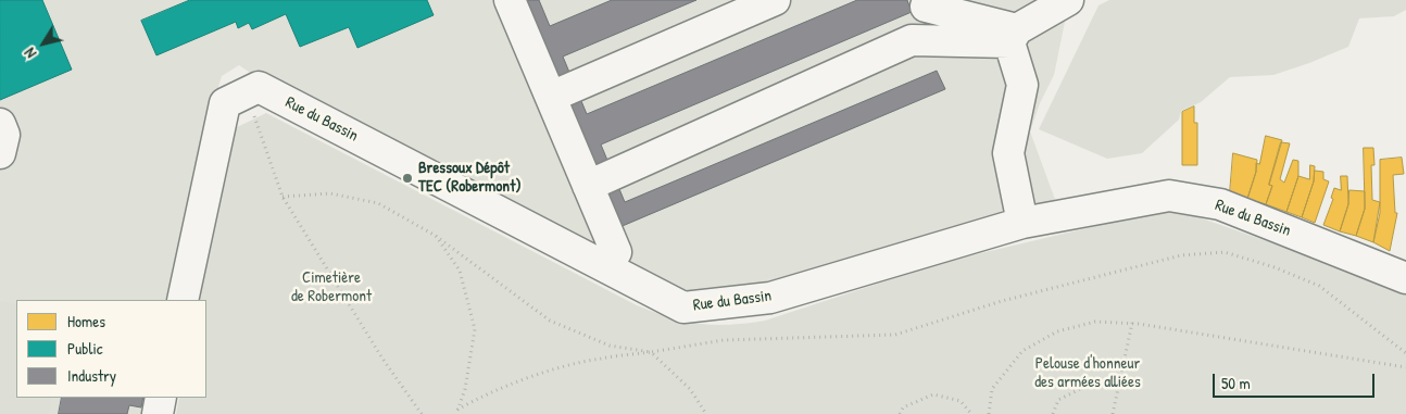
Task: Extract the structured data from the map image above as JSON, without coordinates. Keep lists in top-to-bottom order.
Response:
{
  "streets": {
    "street": ["Rue du Bassin"]
  },
  "parks": ["Cimetière de Robermont", "Pelouse d'honneur des armées alliées"],
  "places": ["Bressoux Dépôt TEC (Robermont)"],
  "legend": ["Homes", "Public", "Industry"],
  "scale_bar": "50 m",
  "north": "bottom left"
}
